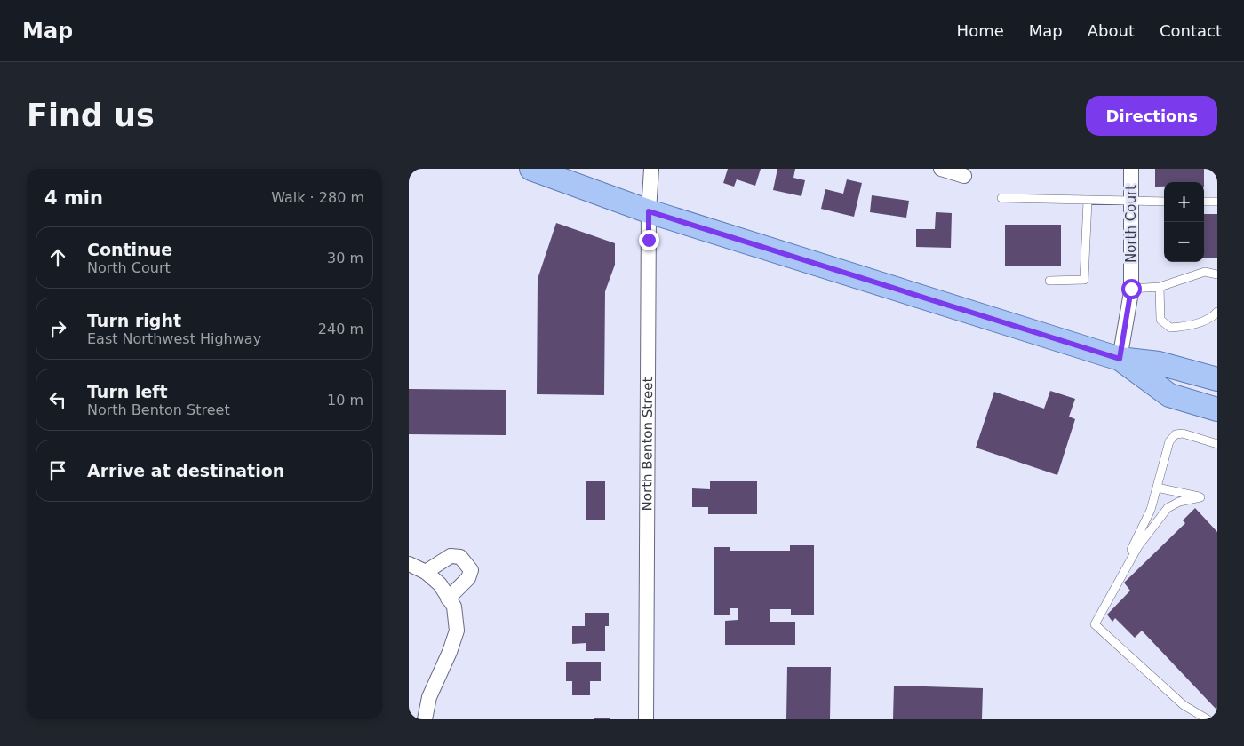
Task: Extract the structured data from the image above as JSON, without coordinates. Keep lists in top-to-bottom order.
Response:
{
  "streets": {
    "street": ["North Court", "North Benton Street"]
  },
  "page": {
    "header": "Map",
    "nav": [
      "Home",
      "Map",
      "About",
      "Contact"
    ],
    "buttons": "Directions",
    "title": "Find us",
    "heading": ["4 min", "Walk · 280 m"],
    "map_buttons": ["+", "−"],
    "list": [
      ["Continue", "North Court", "30 m"],
      ["Turn right", "East Northwest Highway", "240 m"],
      ["Turn left", "North Benton Street", "10 m"],
      "Arrive at destination"
    ]
  }
}
